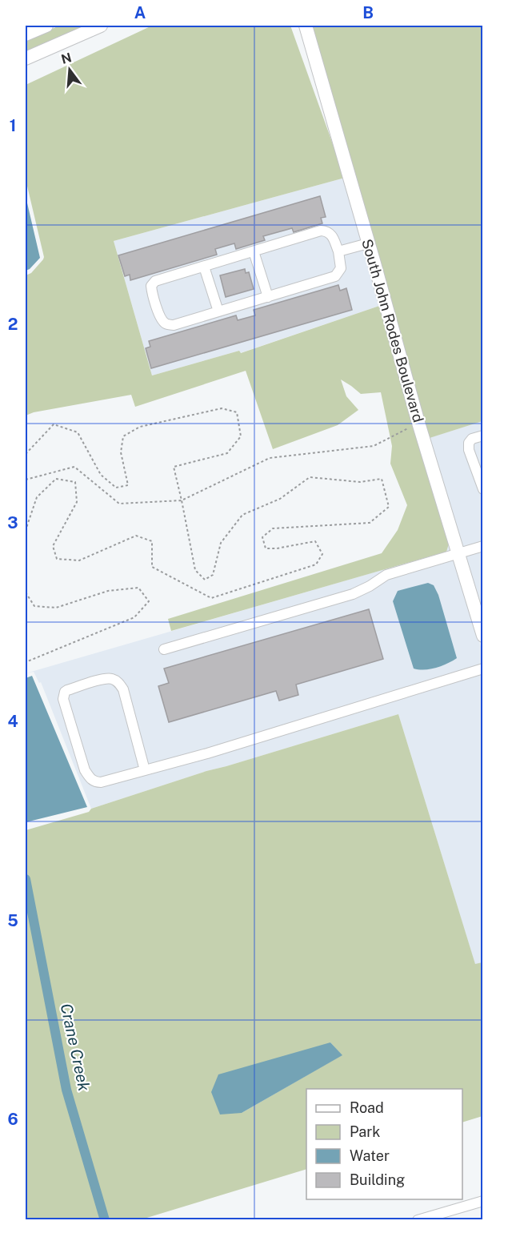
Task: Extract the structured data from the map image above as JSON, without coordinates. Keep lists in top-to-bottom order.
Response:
{
  "streets": {
    "main road": ["South John Rodes Boulevard"]
  },
  "water": ["Crane Creek"],
  "legend": [
    "Road",
    "Park",
    "Water",
    "Building"
  ],
  "north": "top",
  "grid": {
    "columns": ["A", "B"],
    "rows": [
      "1",
      "2",
      "3",
      "4",
      "5",
      "6"
    ]
  }
}
